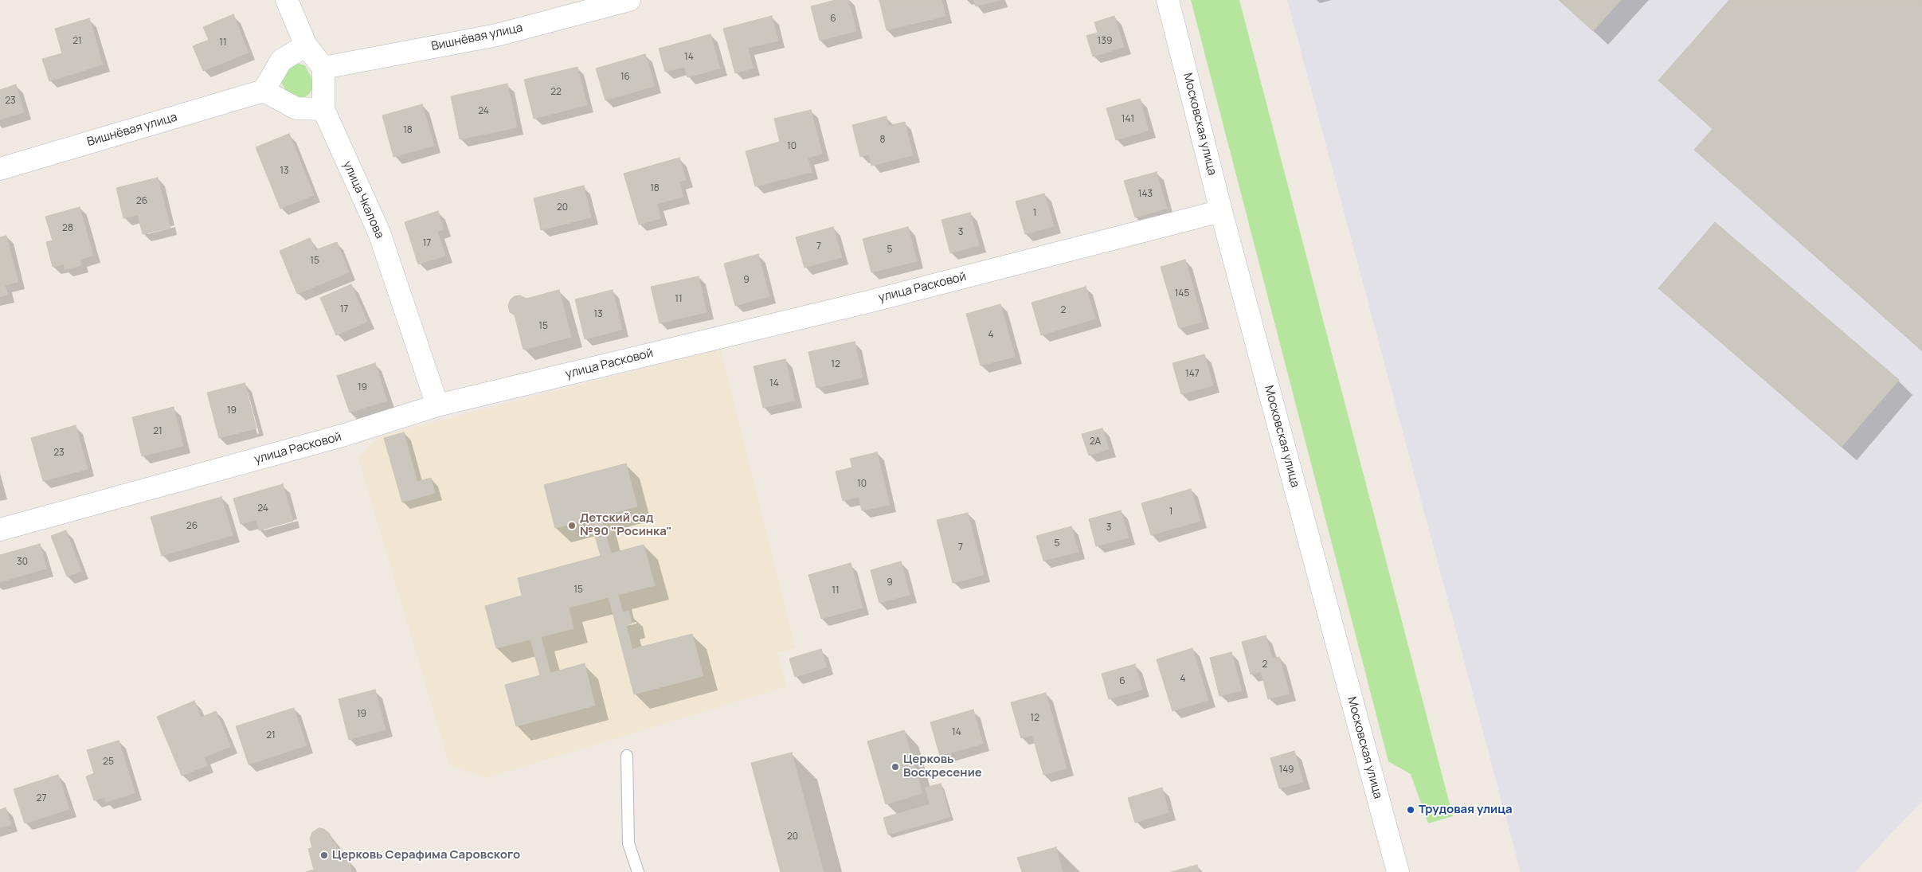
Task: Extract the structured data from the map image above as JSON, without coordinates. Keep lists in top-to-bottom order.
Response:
{
  "streets": {
    "street": [
      "Вишнёвая улица",
      "Московская улица",
      "улица Чкалова",
      "улица Расковой"
    ]
  },
  "crossings": [
    ["Вишнёвая улица", "улица Чкалова"],
    ["Московская улица", "улица Расковой"],
    ["улица Чкалова", "улица Расковой"]
  ],
  "places": [
    "Детский сад №90 \"Росинка\"",
    "Церковь Воскресение",
    "Трудовая улица",
    "Церковь Серафима Саровского"
  ],
  "house_numbers": [
    "6",
    "21",
    "139",
    "11",
    "14",
    "16",
    "22",
    "23",
    "24",
    "141",
    "18",
    "8",
    "10",
    "13",
    "18",
    "143",
    "26",
    "20",
    "1",
    "28",
    "3",
    "17",
    "7",
    "5",
    "15",
    "9",
    "145",
    "11",
    "17",
    "2",
    "13",
    "15",
    "4",
    "12",
    "147",
    "14",
    "19",
    "19",
    "21",
    "2А",
    "23",
    "10",
    "24",
    "1",
    "26",
    "3",
    "5",
    "7",
    "30",
    "9",
    "15",
    "11",
    "2",
    "4",
    "6",
    "19",
    "12",
    "14",
    "21",
    "25",
    "149",
    "27",
    "20"
  ]
}
